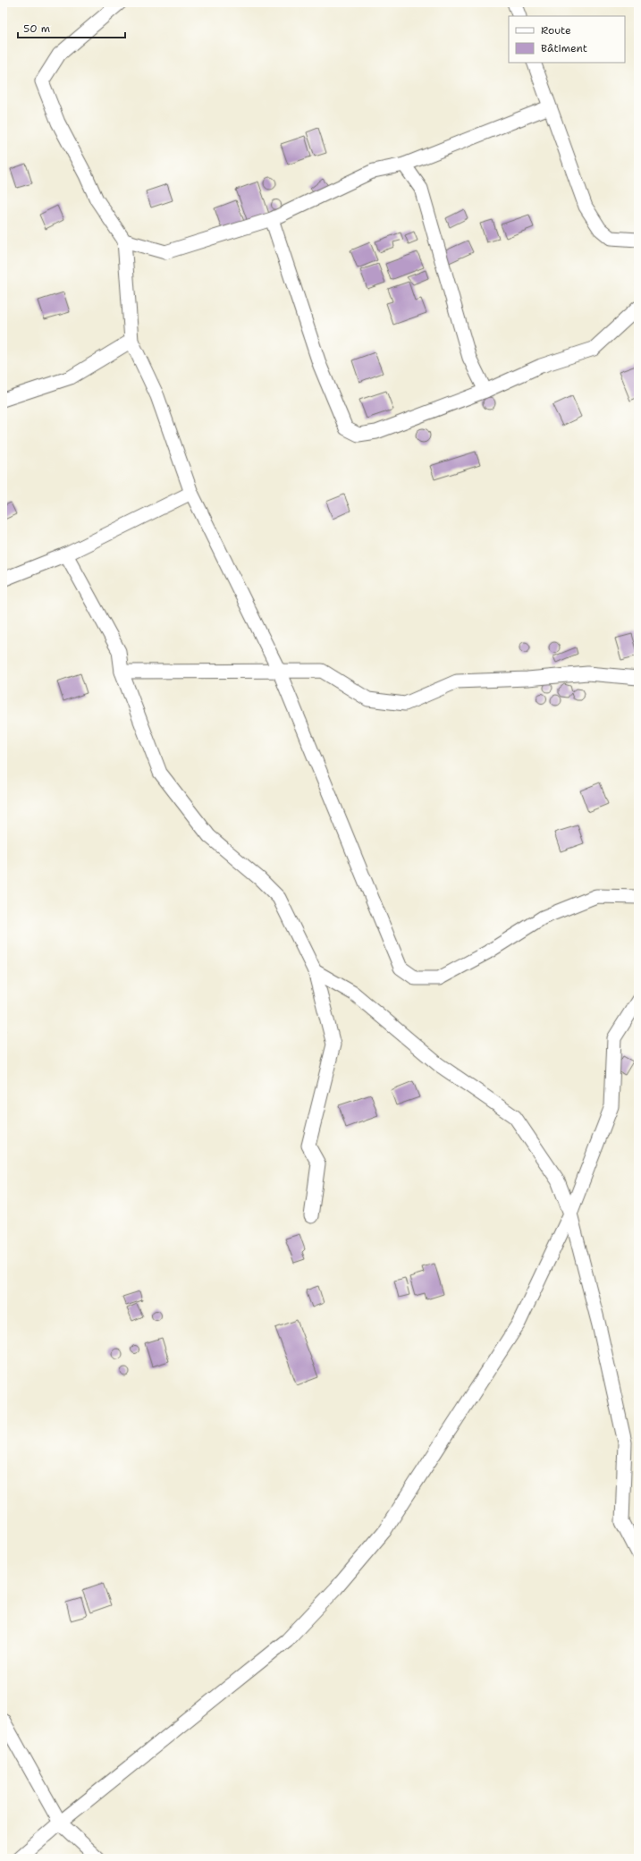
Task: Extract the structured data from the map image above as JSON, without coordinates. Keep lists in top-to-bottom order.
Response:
{
  "legend": ["Route", "Bâtiment"],
  "scale_bar": "50 m"
}
